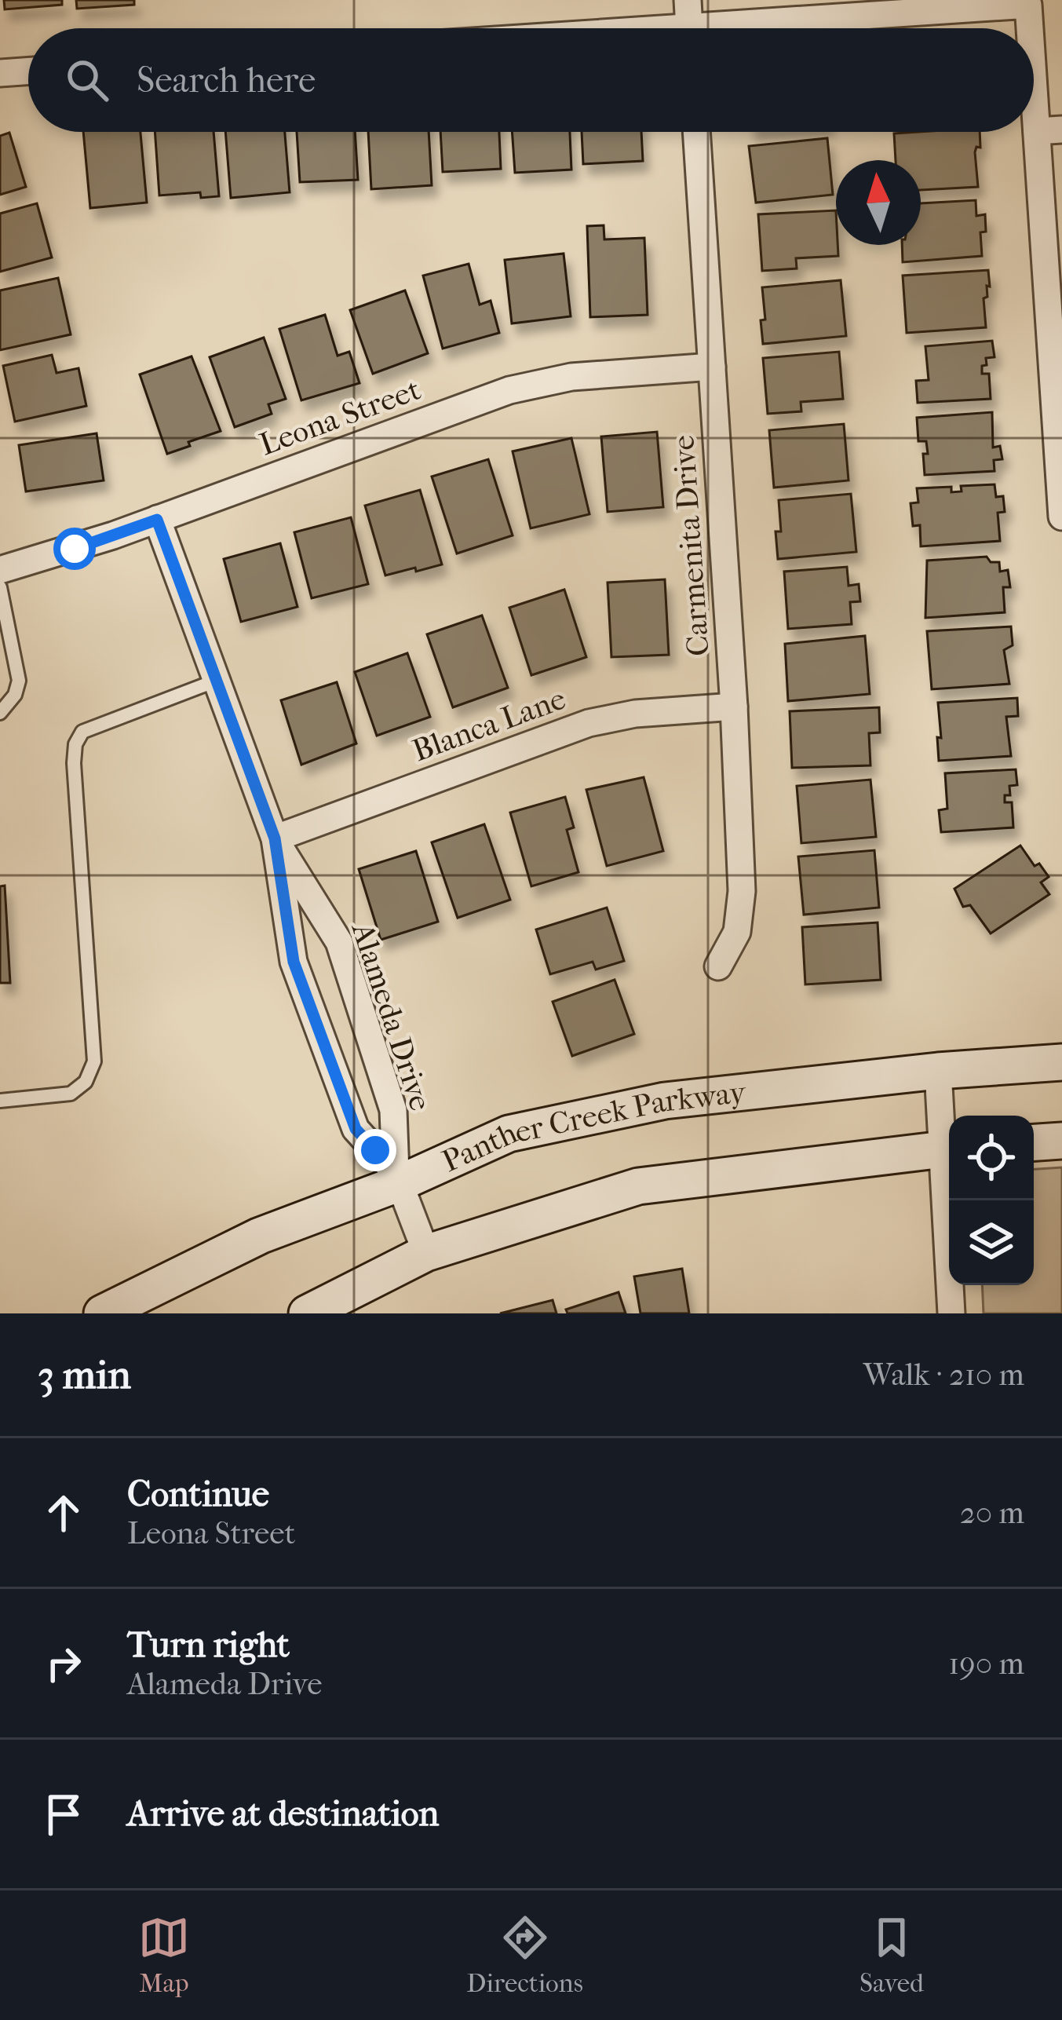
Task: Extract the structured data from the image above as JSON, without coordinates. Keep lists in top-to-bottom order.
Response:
{
  "streets": {
    "main road": ["Panther Creek Parkway"],
    "street": [
      "Leona Street",
      "Carmenita Drive",
      "Blanca Lane",
      "Alameda Drive"
    ]
  },
  "crossings": [
    ["Leona Street", "Carmenita Drive"],
    ["Leona Street", "Alameda Drive"],
    ["Carmenita Drive", "Blanca Lane"],
    ["Blanca Lane", "Alameda Drive"],
    ["Alameda Drive", "Panther Creek Parkway"]
  ],
  "north": "top",
  "page": {
    "search": "Search here",
    "heading": ["3 min", "Walk · 210 m"],
    "list": [
      ["Continue", "Leona Street", "20 m"],
      ["Turn right", "Alameda Drive", "190 m"],
      "Arrive at destination"
    ],
    "nav": ["Map", "Directions", "Saved"]
  }
}
